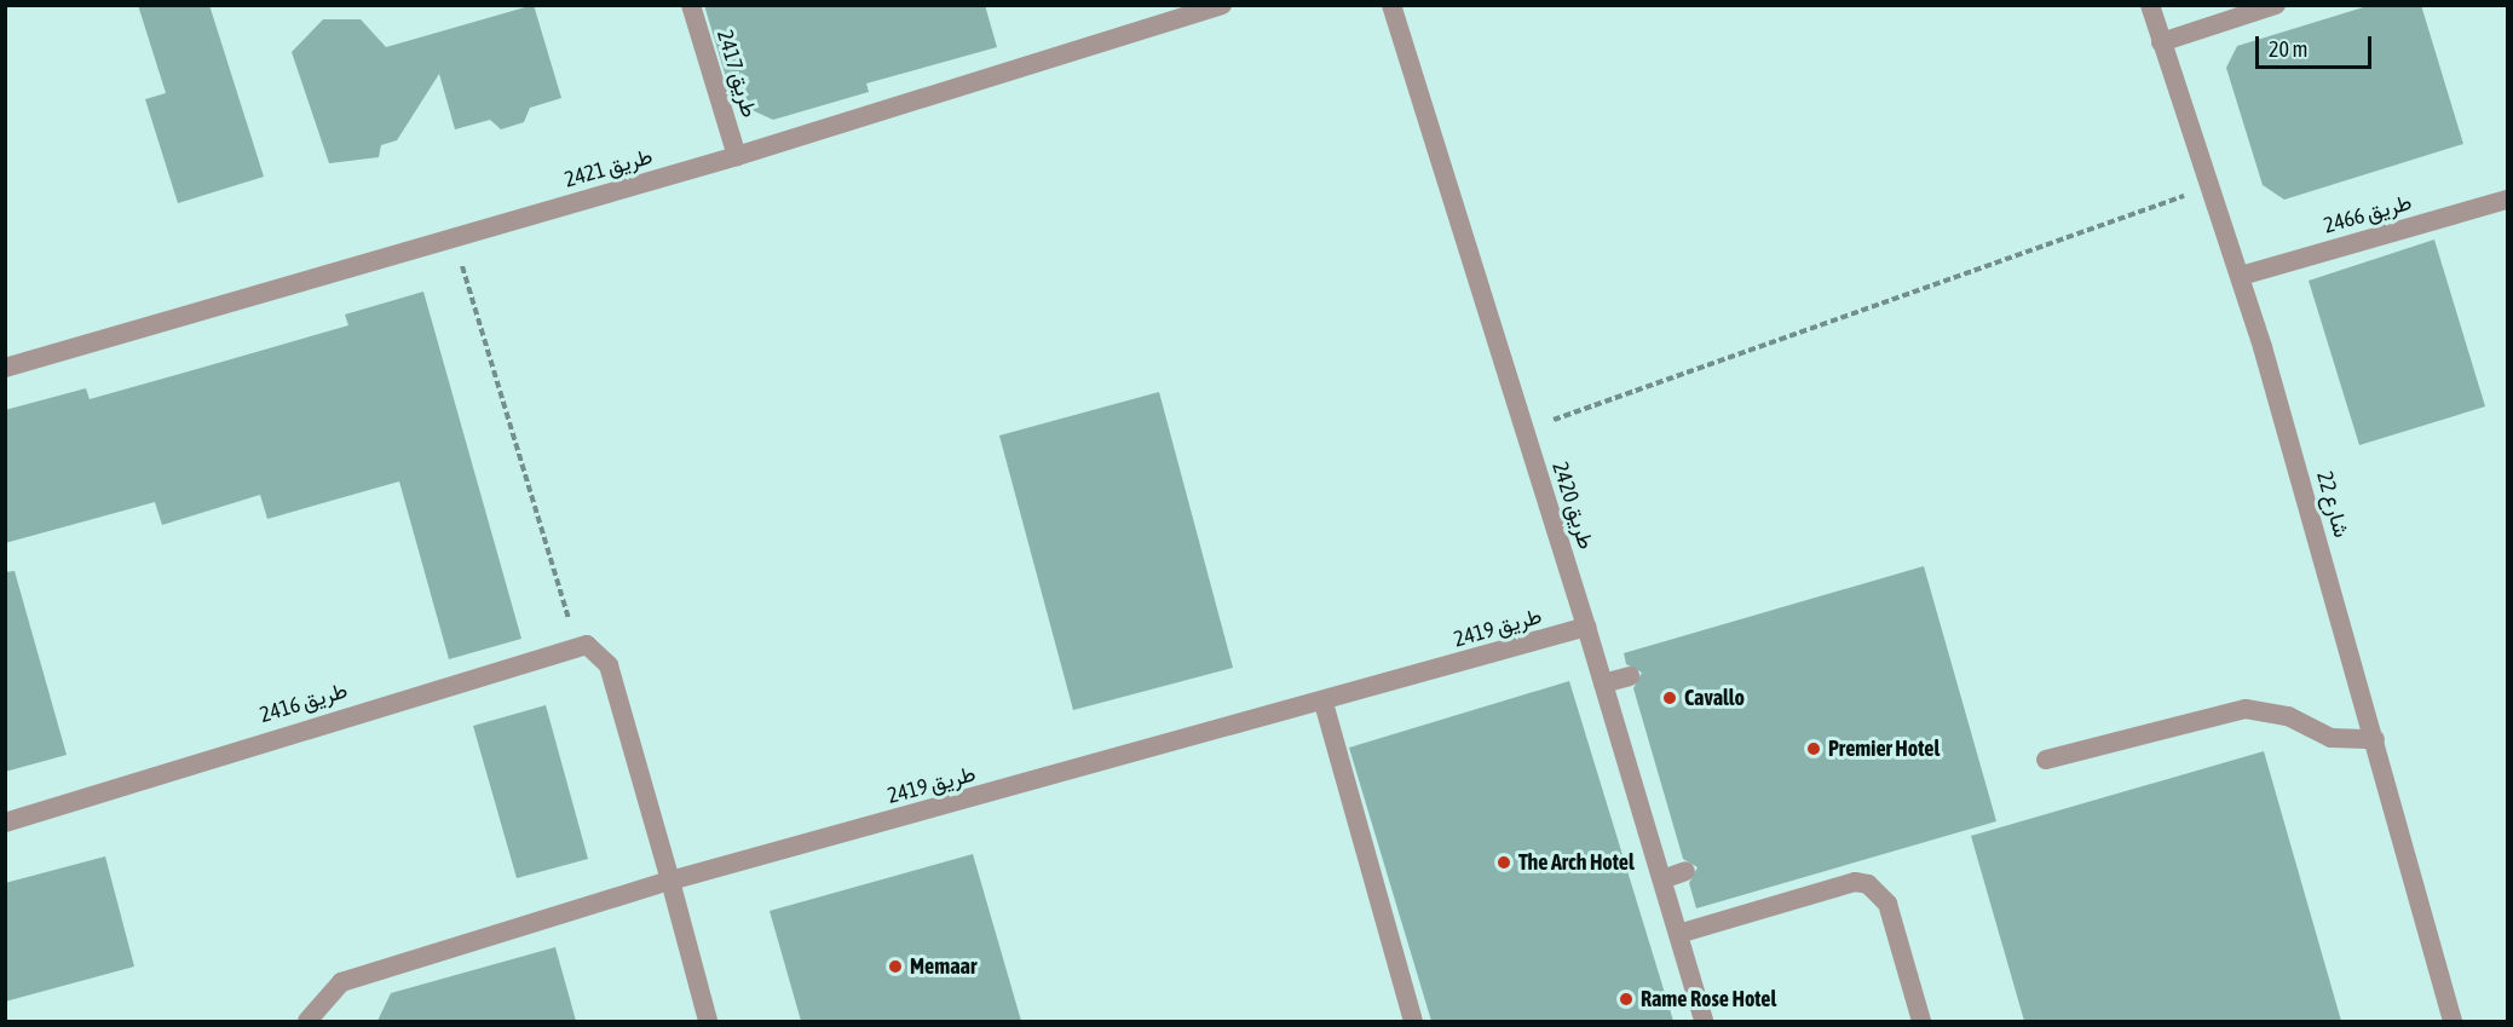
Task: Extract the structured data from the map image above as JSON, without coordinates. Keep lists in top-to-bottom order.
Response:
{
  "streets": {
    "street": [
      "طريق 2417",
      "طريق 2421",
      "طريق 2466",
      "شارع 22",
      "طريق 2420",
      "طريق 2419",
      "طريق 2416"
    ]
  },
  "crossings": [
    ["طريق 2417", "طريق 2421"],
    ["طريق 2466", "شارع 22"],
    ["طريق 2420", "طريق 2419"]
  ],
  "places": [
    "Cavallo",
    "Premier Hotel",
    "The Arch Hotel",
    "Memaar",
    "Rame Rose Hotel"
  ],
  "scale_bar": "20 m"
}
